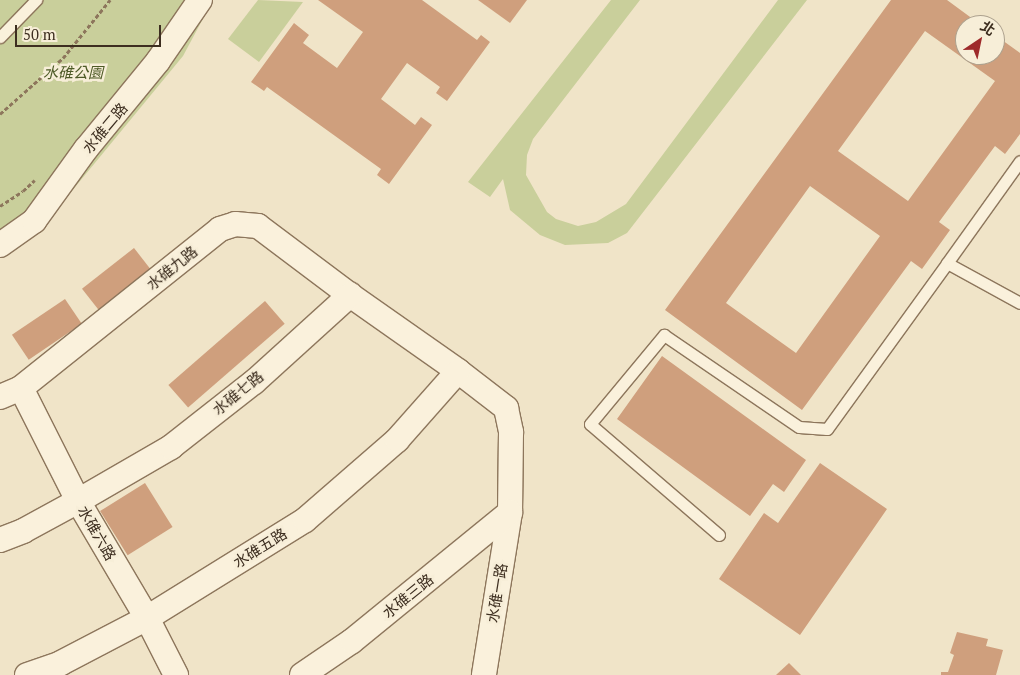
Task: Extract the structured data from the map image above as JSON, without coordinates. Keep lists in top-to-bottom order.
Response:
{
  "streets": {
    "street": [
      "水碓二路",
      "水碓九路",
      "水碓七路",
      "水碓六路",
      "水碓五路",
      "水碓一路",
      "水碓三路"
    ]
  },
  "crossings": [
    ["水碓九路", "水碓七路"],
    ["水碓九路", "水碓六路"],
    ["水碓七路", "水碓六路"],
    ["水碓六路", "水碓五路"],
    ["水碓五路", "水碓一路"],
    ["水碓一路", "水碓三路"]
  ],
  "parks": ["水碓公園"],
  "scale_bar": "50 m",
  "north": "top right"
}
